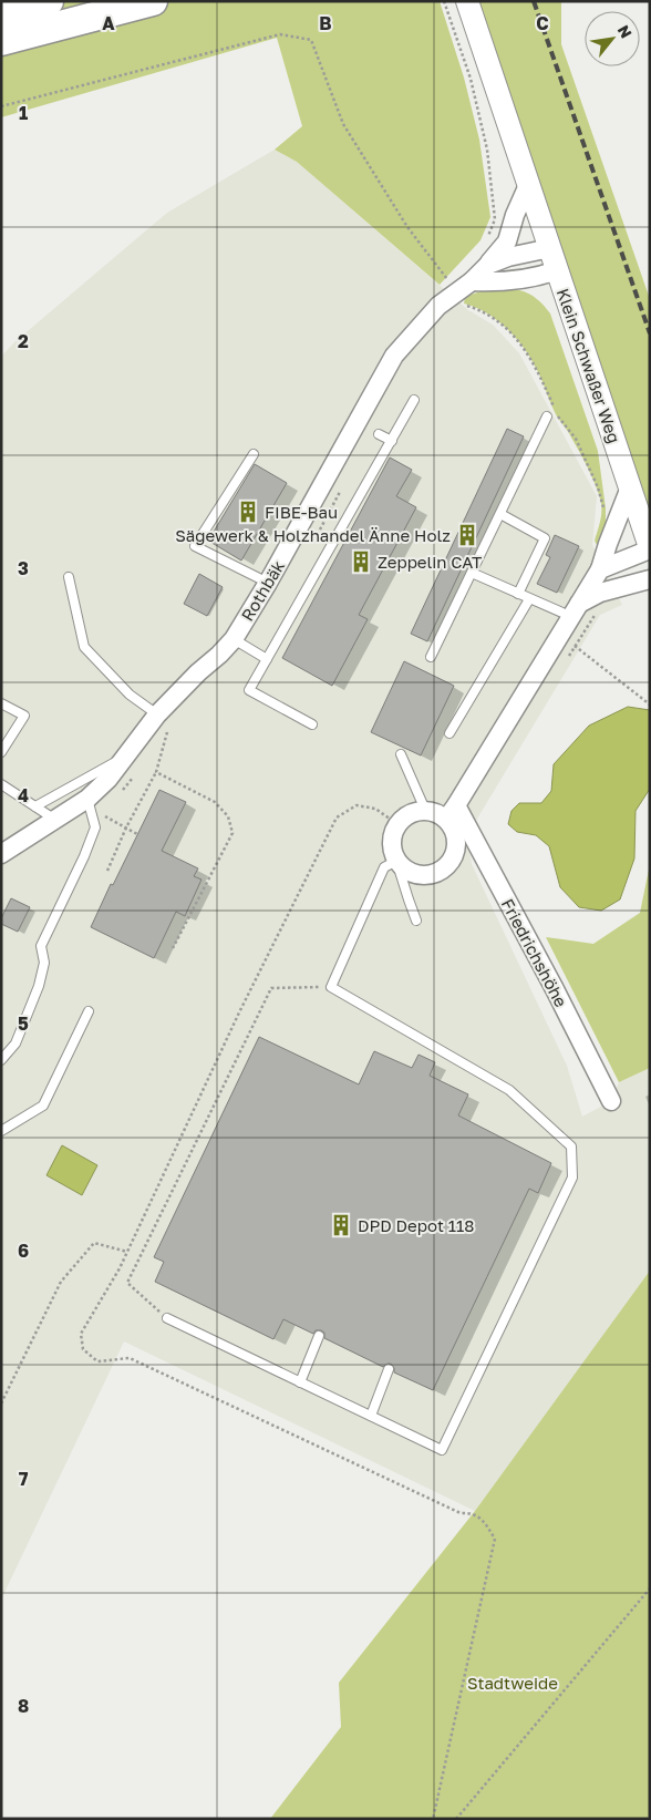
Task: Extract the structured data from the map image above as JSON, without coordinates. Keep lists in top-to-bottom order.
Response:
{
  "streets": {
    "street": ["Klein Schwaßer Weg", "Rothbäk", "Friedrichshöhe"]
  },
  "crossings": [
    ["Klein Schwaßer Weg", "Rothbäk"]
  ],
  "parks": ["Stadtweide"],
  "places": {
    "building": [
      "FIBE-Bau",
      "Sägewerk & Holzhandel Änne Holz",
      "Zeppelin CAT",
      "DPD Depot 118"
    ]
  },
  "north": "top right",
  "grid": {
    "columns": ["A", "B", "C"],
    "rows": [
      "1",
      "2",
      "3",
      "4",
      "5",
      "6",
      "7",
      "8"
    ]
  }
}
